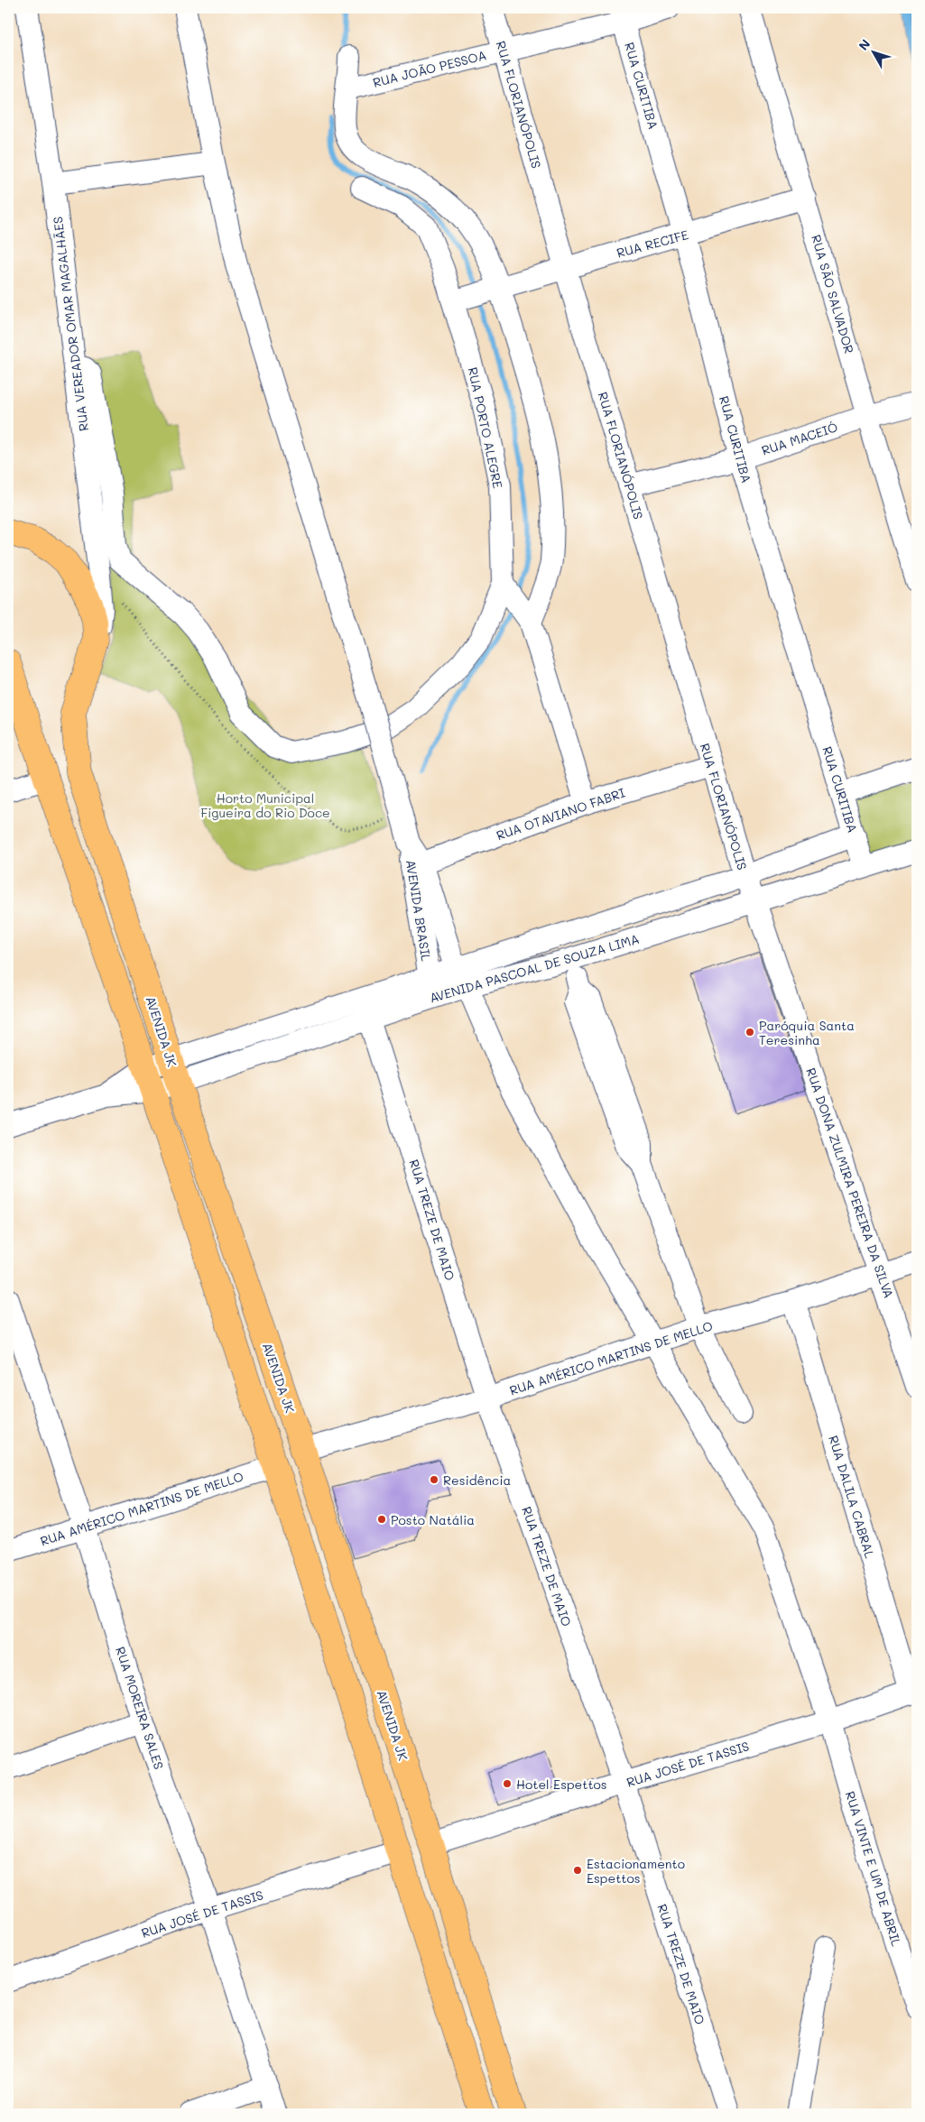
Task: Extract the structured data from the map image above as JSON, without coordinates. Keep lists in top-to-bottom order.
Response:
{
  "streets": {
    "main road": ["AVENIDA JK"],
    "street": [
      "RUA JOÃO PESSOA",
      "RUA CURITIBA",
      "RUA FLORIANÓPOLIS",
      "RUA RECIFE",
      "RUA SÃO SALVADOR",
      "RUA VEREADOR OMAR MAGALHÃES",
      "RUA PORTO ALEGRE",
      "RUA MACEIÓ",
      "RUA OTAVIANO FABRI",
      "AVENIDA BRASIL",
      "AVENIDA PASCOAL DE SOUZA LIMA",
      "RUA DONA ZULMIRA PEREIRA DA SILVA",
      "RUA TREZE DE MAIO",
      "RUA AMÉRICO MARTINS DE MELLO",
      "RUA DALILA CABRAL",
      "RUA MOREIRA SALES",
      "RUA JOSÉ DE TASSIS",
      "RUA VINTE E UM DE ABRIL"
    ]
  },
  "crossings": [
    ["RUA JOÃO PESSOA", "RUA CURITIBA"],
    ["RUA JOÃO PESSOA", "RUA FLORIANÓPOLIS"],
    ["RUA CURITIBA", "RUA RECIFE"],
    ["RUA CURITIBA", "RUA MACEIÓ"],
    ["RUA CURITIBA", "AVENIDA PASCOAL DE SOUZA LIMA"],
    ["RUA FLORIANÓPOLIS", "RUA RECIFE"],
    ["RUA FLORIANÓPOLIS", "RUA MACEIÓ"],
    ["RUA FLORIANÓPOLIS", "RUA OTAVIANO FABRI"],
    ["RUA FLORIANÓPOLIS", "AVENIDA PASCOAL DE SOUZA LIMA"],
    ["RUA FLORIANÓPOLIS", "RUA DONA ZULMIRA PEREIRA DA SILVA"],
    ["RUA RECIFE", "RUA SÃO SALVADOR"],
    ["RUA RECIFE", "RUA PORTO ALEGRE"],
    ["RUA SÃO SALVADOR", "RUA MACEIÓ"],
    ["RUA VEREADOR OMAR MAGALHÃES", "AVENIDA JK"],
    ["RUA OTAVIANO FABRI", "AVENIDA BRASIL"],
    ["RUA OTAVIANO FABRI", "RUA VINTE E UM DE ABRIL"],
    ["AVENIDA BRASIL", "AVENIDA PASCOAL DE SOUZA LIMA"],
    ["AVENIDA BRASIL", "RUA VINTE E UM DE ABRIL"],
    ["AVENIDA PASCOAL DE SOUZA LIMA", "AVENIDA JK"],
    ["AVENIDA PASCOAL DE SOUZA LIMA", "RUA DONA ZULMIRA PEREIRA DA SILVA"],
    ["AVENIDA PASCOAL DE SOUZA LIMA", "RUA TREZE DE MAIO"],
    ["AVENIDA PASCOAL DE SOUZA LIMA", "RUA VINTE E UM DE ABRIL"],
    ["AVENIDA JK", "RUA AMÉRICO MARTINS DE MELLO"],
    ["AVENIDA JK", "RUA JOSÉ DE TASSIS"],
    ["RUA DONA ZULMIRA PEREIRA DA SILVA", "RUA AMÉRICO MARTINS DE MELLO"],
    ["RUA TREZE DE MAIO", "RUA AMÉRICO MARTINS DE MELLO"],
    ["RUA TREZE DE MAIO", "RUA JOSÉ DE TASSIS"],
    ["RUA AMÉRICO MARTINS DE MELLO", "RUA DALILA CABRAL"],
    ["RUA AMÉRICO MARTINS DE MELLO", "RUA MOREIRA SALES"],
    ["RUA AMÉRICO MARTINS DE MELLO", "RUA VINTE E UM DE ABRIL"],
    ["RUA DALILA CABRAL", "RUA JOSÉ DE TASSIS"],
    ["RUA MOREIRA SALES", "RUA JOSÉ DE TASSIS"],
    ["RUA JOSÉ DE TASSIS", "RUA VINTE E UM DE ABRIL"]
  ],
  "parks": ["Horto Municipal Figueira do Rio Doce"],
  "places": [
    "Paróquia Santa Teresinha",
    "Residência",
    "Posto Natália",
    "Hotel Espettos",
    "Estacionamento Espettos"
  ],
  "north": "top left"
}
